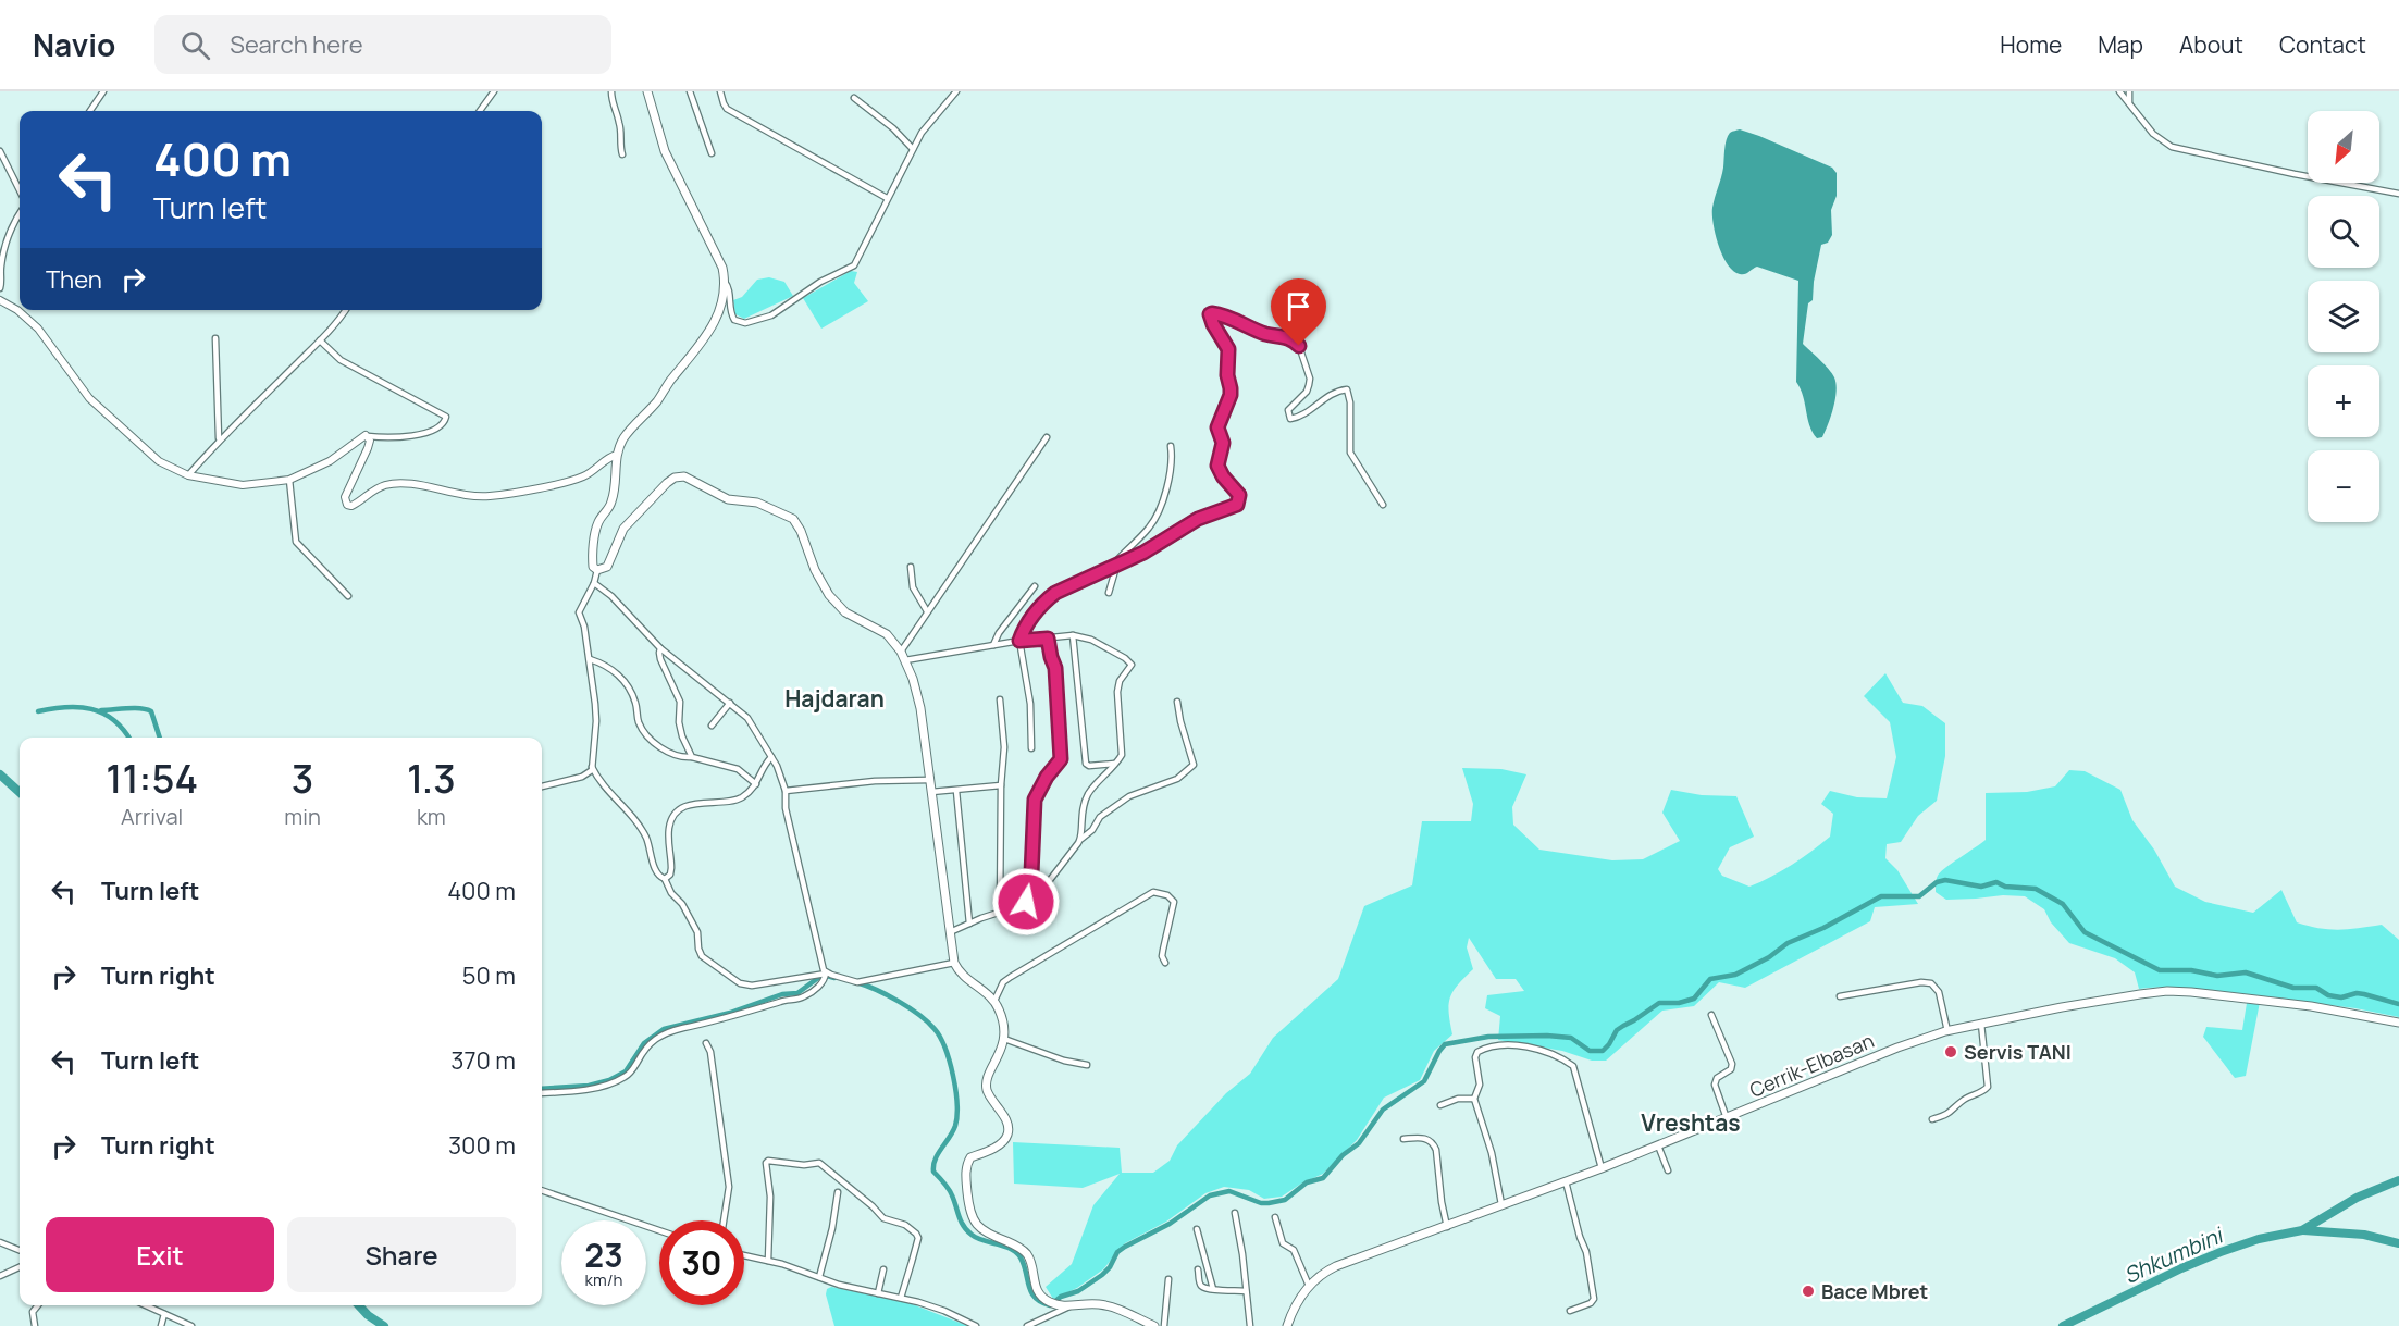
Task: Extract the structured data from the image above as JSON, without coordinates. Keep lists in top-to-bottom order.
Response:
{
  "streets": {
    "main road": ["Cerrik-Elbasan"]
  },
  "districts": ["Hajdaran", "Vreshtas"],
  "water": ["Shkumbini"],
  "places": ["Servis TANI", "Bace Mbret"],
  "north": "bottom left",
  "page": {
    "header": "Navio",
    "search": "Search here",
    "nav": [
      "Home",
      "Map",
      "About",
      "Contact"
    ],
    "map_buttons": ["+", "−"],
    "turn": ["400 m", "Turn left"],
    "then": "Then",
    "eta": [
      "11:54",
      "Arrival",
      "3",
      "min",
      "1.3",
      "km"
    ],
    "list": [
      {
        "name": "Turn left",
        "value": "400 m"
      },
      {
        "name": "Turn right",
        "value": "50 m"
      },
      {
        "name": "Turn left",
        "value": "370 m"
      },
      {
        "name": "Turn right",
        "value": "300 m"
      }
    ],
    "buttons": ["Exit", "Share"],
    "speed": "23 km/h",
    "limit": "30"
  }
}
